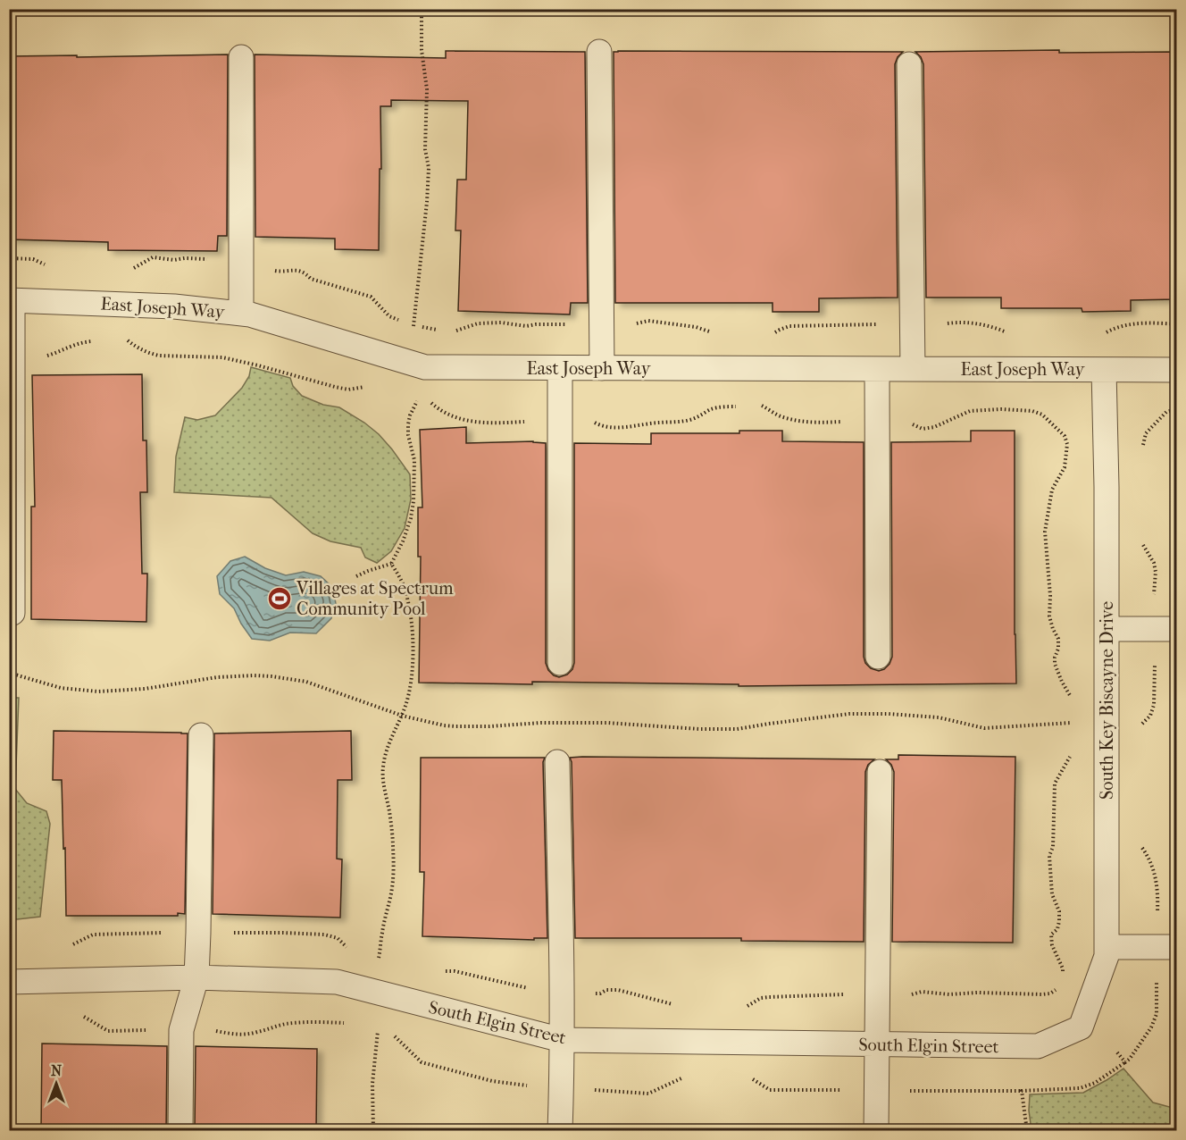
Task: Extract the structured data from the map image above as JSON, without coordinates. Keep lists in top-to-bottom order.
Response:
{
  "streets": {
    "lane": ["East Joseph Way", "South Key Biscayne Drive", "South Elgin Street"]
  },
  "crossings": [
    ["East Joseph Way", "South Key Biscayne Drive"],
    ["South Key Biscayne Drive", "South Elgin Street"]
  ],
  "places": {
    "sports": ["Villages at Spectrum Community Pool"]
  },
  "north": "top"
}
